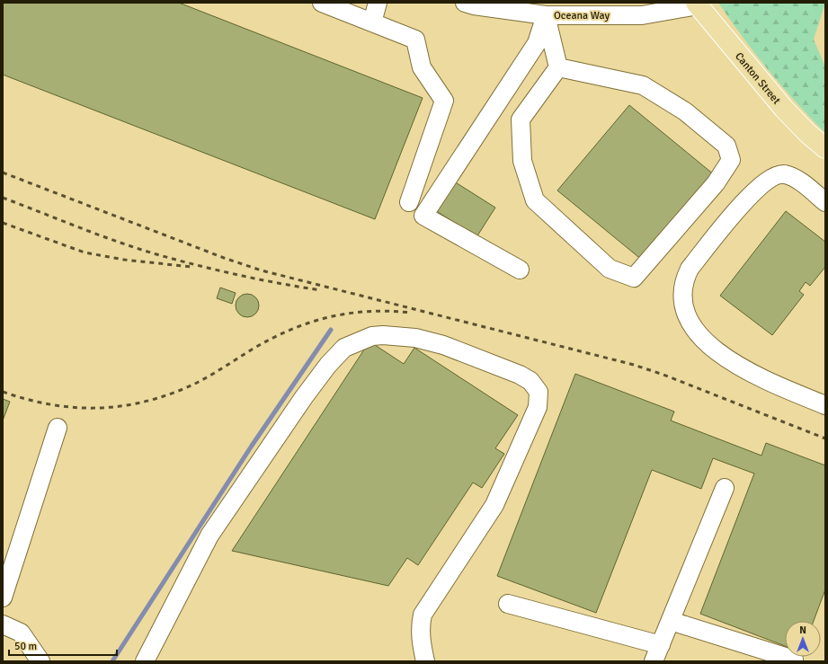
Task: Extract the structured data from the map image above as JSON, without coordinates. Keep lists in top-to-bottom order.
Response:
{
  "streets": {
    "main road": ["Canton Street"],
    "lane": ["Oceana Way"]
  },
  "crossings": [
    ["Oceana Way", "Canton Street"]
  ],
  "scale_bar": "50 m",
  "north": "top"
}
